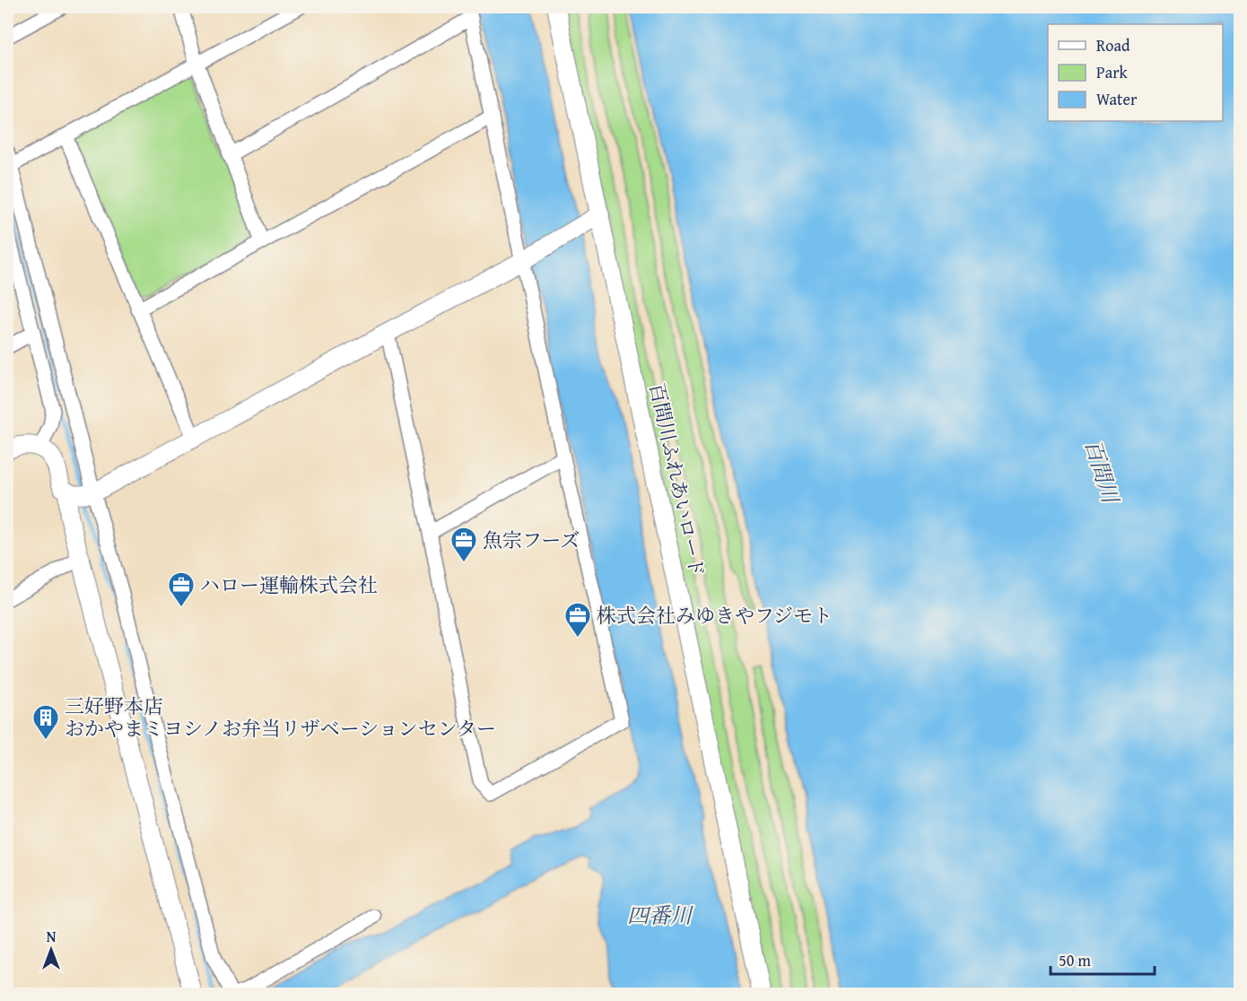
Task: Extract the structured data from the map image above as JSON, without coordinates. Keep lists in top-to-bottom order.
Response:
{
  "streets": {
    "street": ["百間川ふれあいロード"]
  },
  "water": ["百間川", "四番川"],
  "places": {
    "office": ["魚宗フーズ", "ハロー運輸株式会社", "株式会社みゆきやフジモト"],
    "building": ["三好野本店 おかやまミヨシノお弁当リザベーションセンター"]
  },
  "legend": ["Road", "Park", "Water"],
  "scale_bar": "50 m",
  "north": "top"
}
